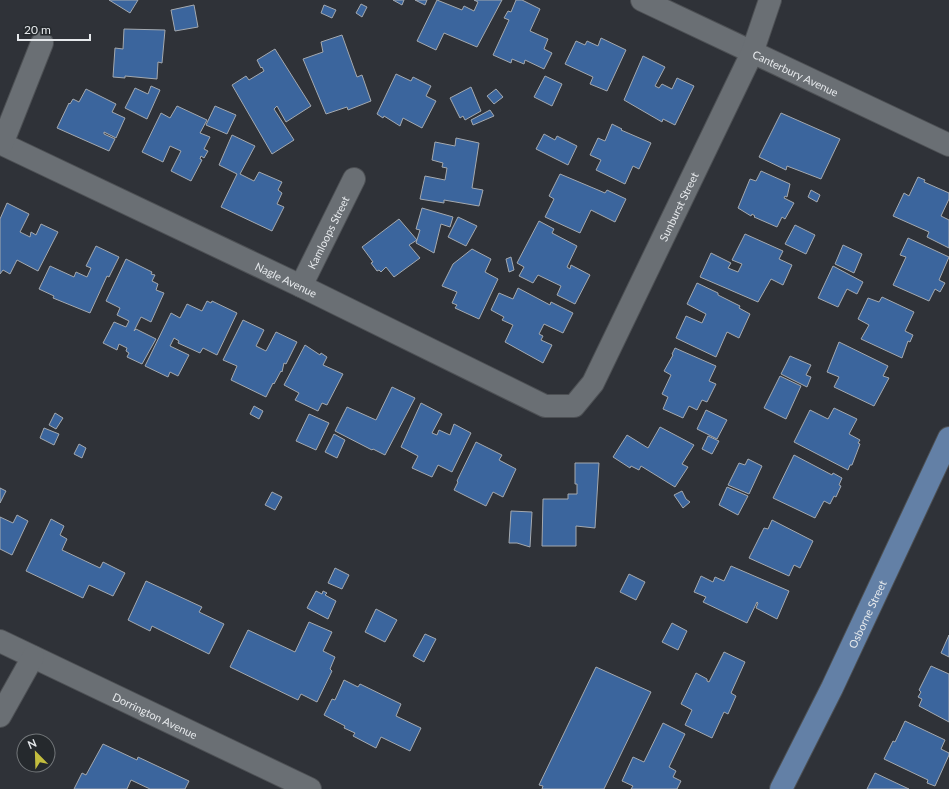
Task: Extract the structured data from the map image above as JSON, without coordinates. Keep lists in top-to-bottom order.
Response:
{
  "streets": {
    "main road": ["Osborne Street"],
    "street": [
      "Canterbury Avenue",
      "Sunburst Street",
      "Kamloops Street",
      "Nagle Avenue",
      "Dorrington Avenue"
    ]
  },
  "crossings": [
    ["Canterbury Avenue", "Sunburst Street"],
    ["Sunburst Street", "Nagle Avenue"],
    ["Kamloops Street", "Nagle Avenue"]
  ],
  "scale_bar": "20 m",
  "north": "top left"
}
